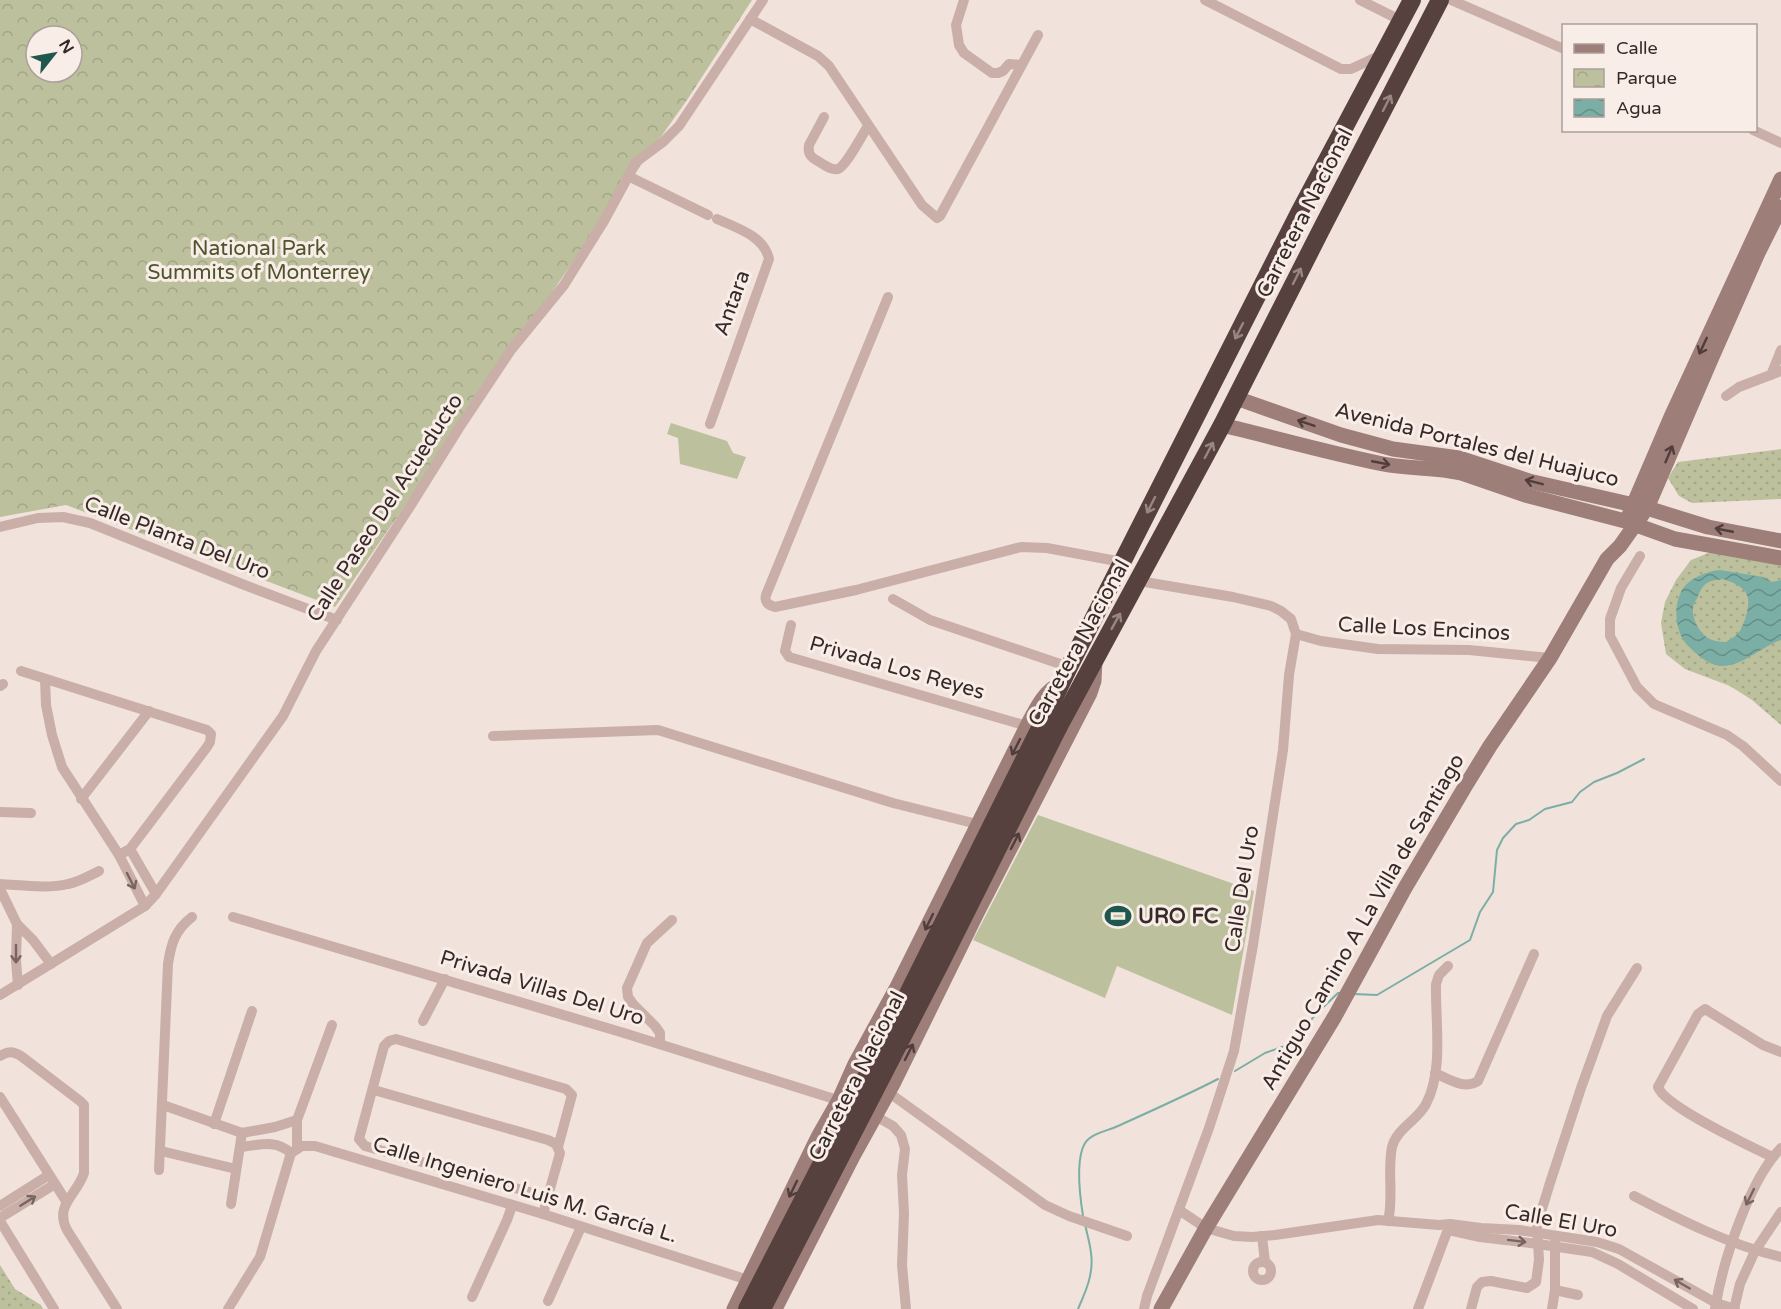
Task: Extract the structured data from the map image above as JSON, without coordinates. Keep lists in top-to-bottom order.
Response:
{
  "streets": {
    "highway": ["Carretera Nacional"],
    "street": [
      "Antara",
      "Avenida Portales del Huajuco",
      "Calle Paseo Del Acueducto",
      "Calle Planta Del Uro",
      "Calle Los Encinos",
      "Privada Los Reyes",
      "Calle Del Uro",
      "Antiguo Camino A La Villa de Santiago",
      "Privada Villas Del Uro",
      "Calle Ingeniero Luis M. García L.",
      "Calle El Uro"
    ]
  },
  "crossings": [
    ["Carretera Nacional", "Avenida Portales del Huajuco"],
    ["Carretera Nacional", "Privada Los Reyes"],
    ["Antara", "Calle Paseo Del Acueducto"],
    ["Avenida Portales del Huajuco", "Antiguo Camino A La Villa de Santiago"],
    ["Calle Paseo Del Acueducto", "Calle Planta Del Uro"],
    ["Calle Los Encinos", "Calle Del Uro"],
    ["Calle Los Encinos", "Antiguo Camino A La Villa de Santiago"],
    ["Calle Del Uro", "Calle El Uro"],
    ["Antiguo Camino A La Villa de Santiago", "Calle El Uro"]
  ],
  "parks": ["National Park Summits of Monterrey"],
  "places": {
    "sports": ["URO FC"]
  },
  "legend": ["Calle", "Parque", "Agua"],
  "north": "top right"
}
